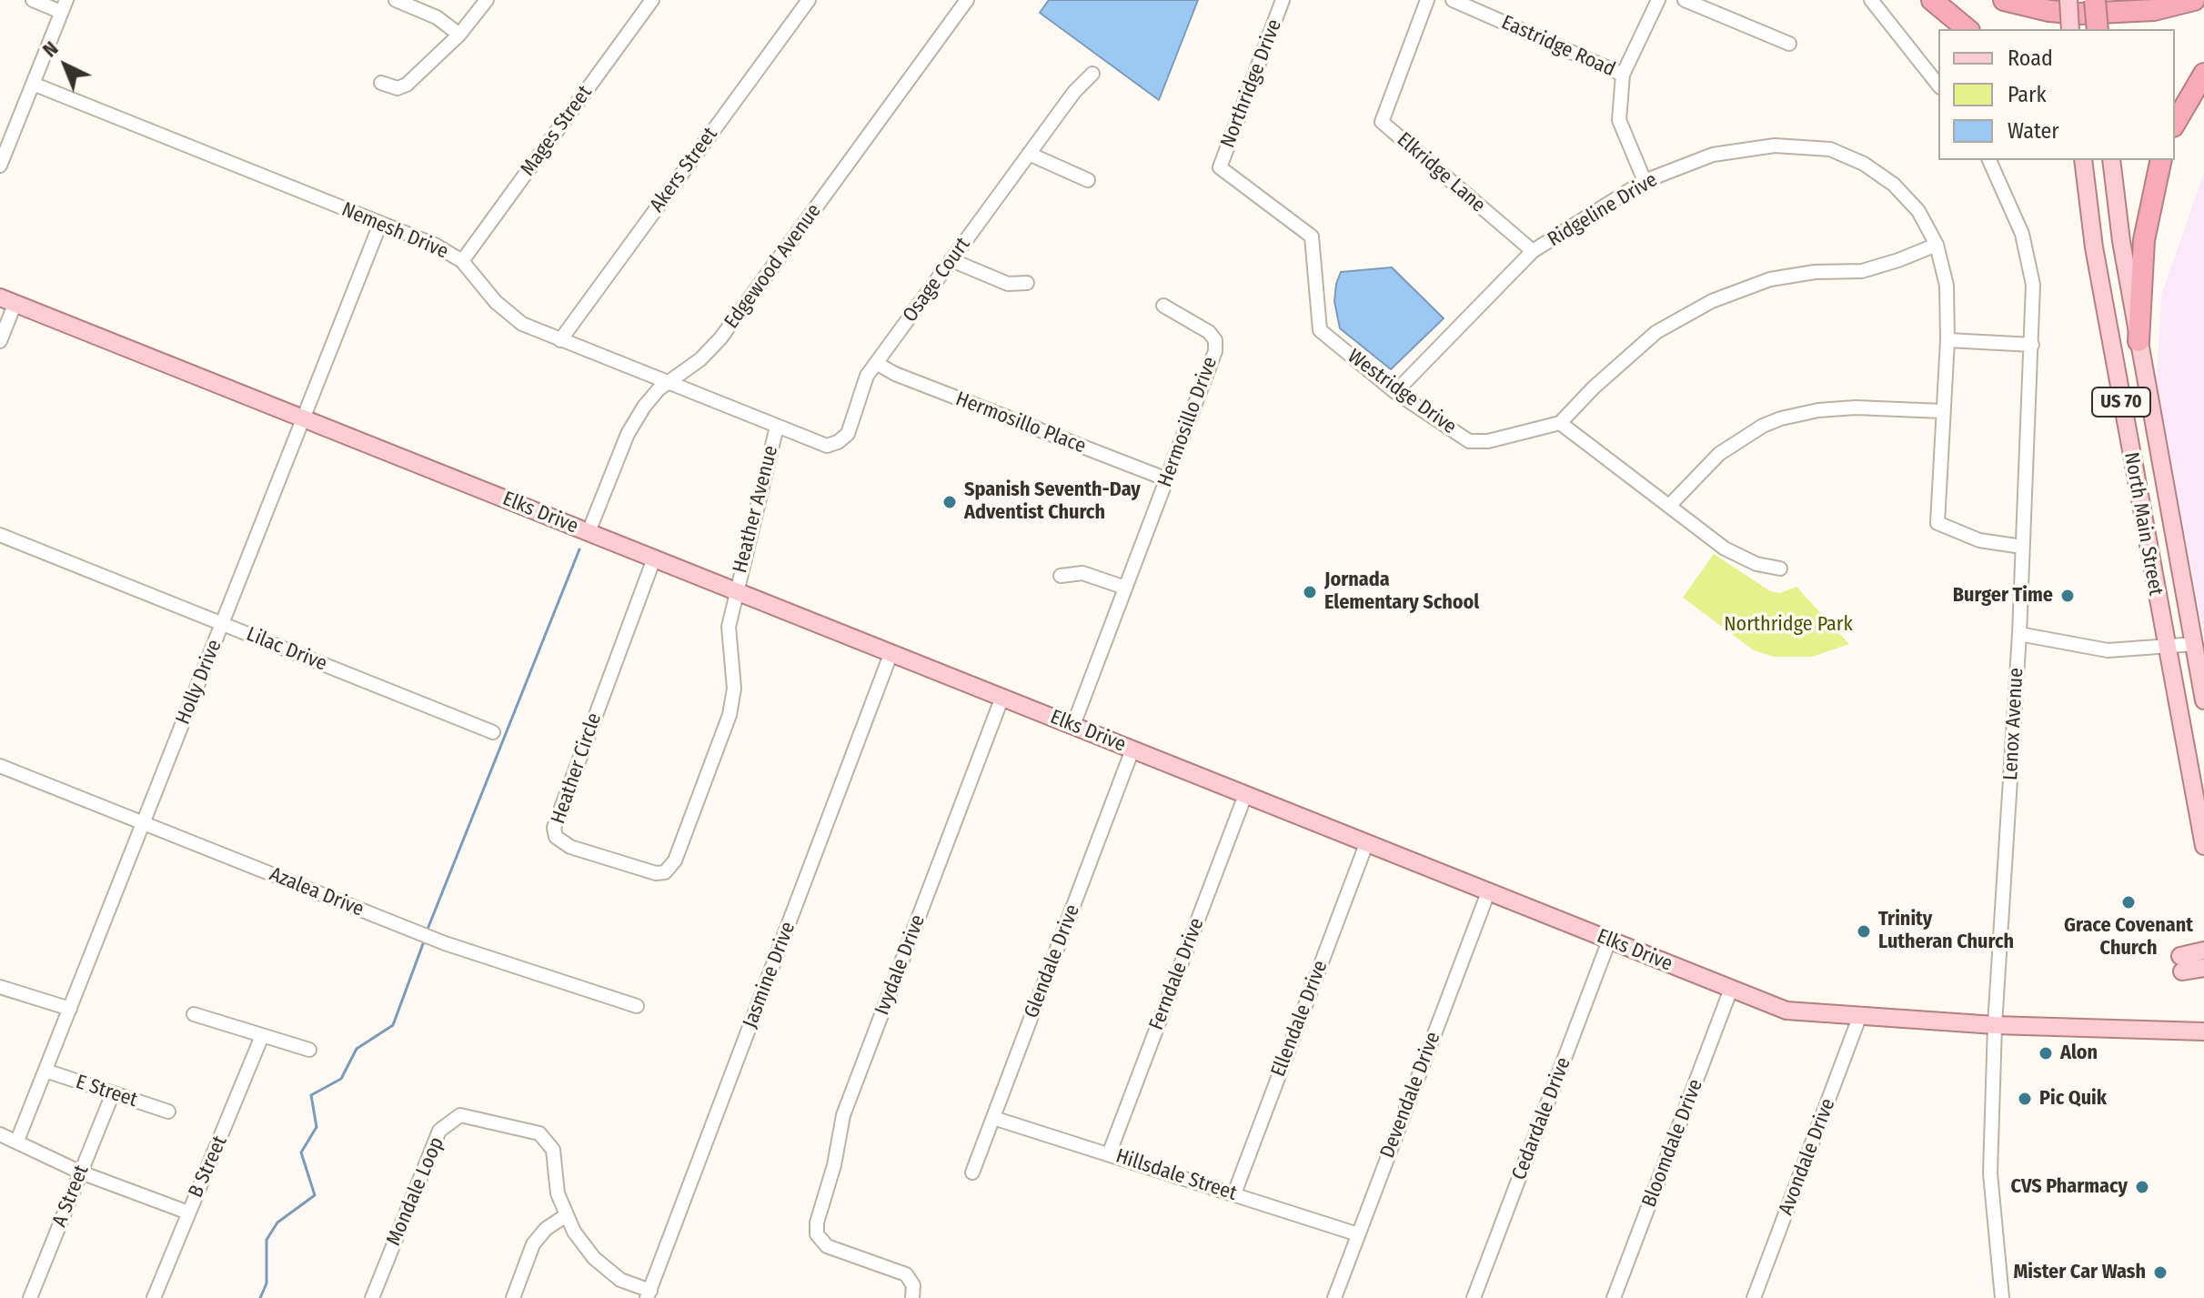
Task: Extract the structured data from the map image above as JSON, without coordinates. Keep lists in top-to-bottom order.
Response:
{
  "streets": {
    "main road": ["US 70", "Elks Drive", "North Main Street"],
    "street": [
      "Eastridge Road",
      "Northridge Drive",
      "Mages Street",
      "Akers Street",
      "Elkridge Lane",
      "Ridgeline Drive",
      "Nemesh Drive",
      "Edgewood Avenue",
      "Osage Court",
      "Westridge Drive",
      "Hermosillo Drive",
      "Hermosillo Place",
      "Heather Avenue",
      "Lilac Drive",
      "Holly Drive",
      "Lenox Avenue",
      "Heather Circle",
      "Azalea Drive",
      "Glendale Drive",
      "Ivydale Drive",
      "Ferndale Drive",
      "Jasmine Drive",
      "Ellendale Drive",
      "E Street",
      "Devendale Drive",
      "Cedardale Drive",
      "Bloomdale Drive",
      "Avondale Drive",
      "B Street",
      "Hillsdale Street",
      "Mondale Loop",
      "A Street"
    ]
  },
  "crossings": [
    ["Northridge Drive", "Westridge Drive"],
    ["Mages Street", "Nemesh Drive"],
    ["Akers Street", "Nemesh Drive"],
    ["Elkridge Lane", "Ridgeline Drive"],
    ["Ridgeline Drive", "Westridge Drive"],
    ["Ridgeline Drive", "Lenox Avenue"],
    ["Nemesh Drive", "Edgewood Avenue"],
    ["Nemesh Drive", "Osage Court"],
    ["Nemesh Drive", "Heather Avenue"],
    ["Nemesh Drive", "Holly Drive"],
    ["Edgewood Avenue", "Elks Drive"],
    ["Osage Court", "Hermosillo Place"],
    ["Osage Court", "Heather Avenue"],
    ["Hermosillo Drive", "Hermosillo Place"],
    ["Hermosillo Drive", "Elks Drive"],
    ["Heather Avenue", "Elks Drive"],
    ["Heather Avenue", "Heather Circle"],
    ["Elks Drive", "Holly Drive"],
    ["Elks Drive", "Lenox Avenue"],
    ["Elks Drive", "Heather Circle"],
    ["Elks Drive", "Glendale Drive"],
    ["Elks Drive", "Ivydale Drive"],
    ["Elks Drive", "Ferndale Drive"],
    ["Elks Drive", "Jasmine Drive"],
    ["Elks Drive", "Ellendale Drive"],
    ["Elks Drive", "Devendale Drive"],
    ["Elks Drive", "Cedardale Drive"],
    ["Elks Drive", "Bloomdale Drive"],
    ["Elks Drive", "Avondale Drive"],
    ["Lilac Drive", "Holly Drive"],
    ["Holly Drive", "Azalea Drive"],
    ["Holly Drive", "E Street"],
    ["Glendale Drive", "Hillsdale Street"],
    ["Ferndale Drive", "Hillsdale Street"],
    ["Jasmine Drive", "Mondale Loop"],
    ["Ellendale Drive", "Hillsdale Street"],
    ["E Street", "A Street"],
    ["Devendale Drive", "Hillsdale Street"]
  ],
  "parks": ["Northridge Park"],
  "places": [
    "Spanish Seventh-Day Adventist Church",
    "Jornada Elementary School",
    "Burger Time",
    "Grace Covenant Church",
    "Trinity Lutheran Church",
    "Alon",
    "Pic Quik",
    "CVS Pharmacy",
    "Mister Car Wash"
  ],
  "legend": ["Road", "Park", "Water"],
  "north": "top left"
}
